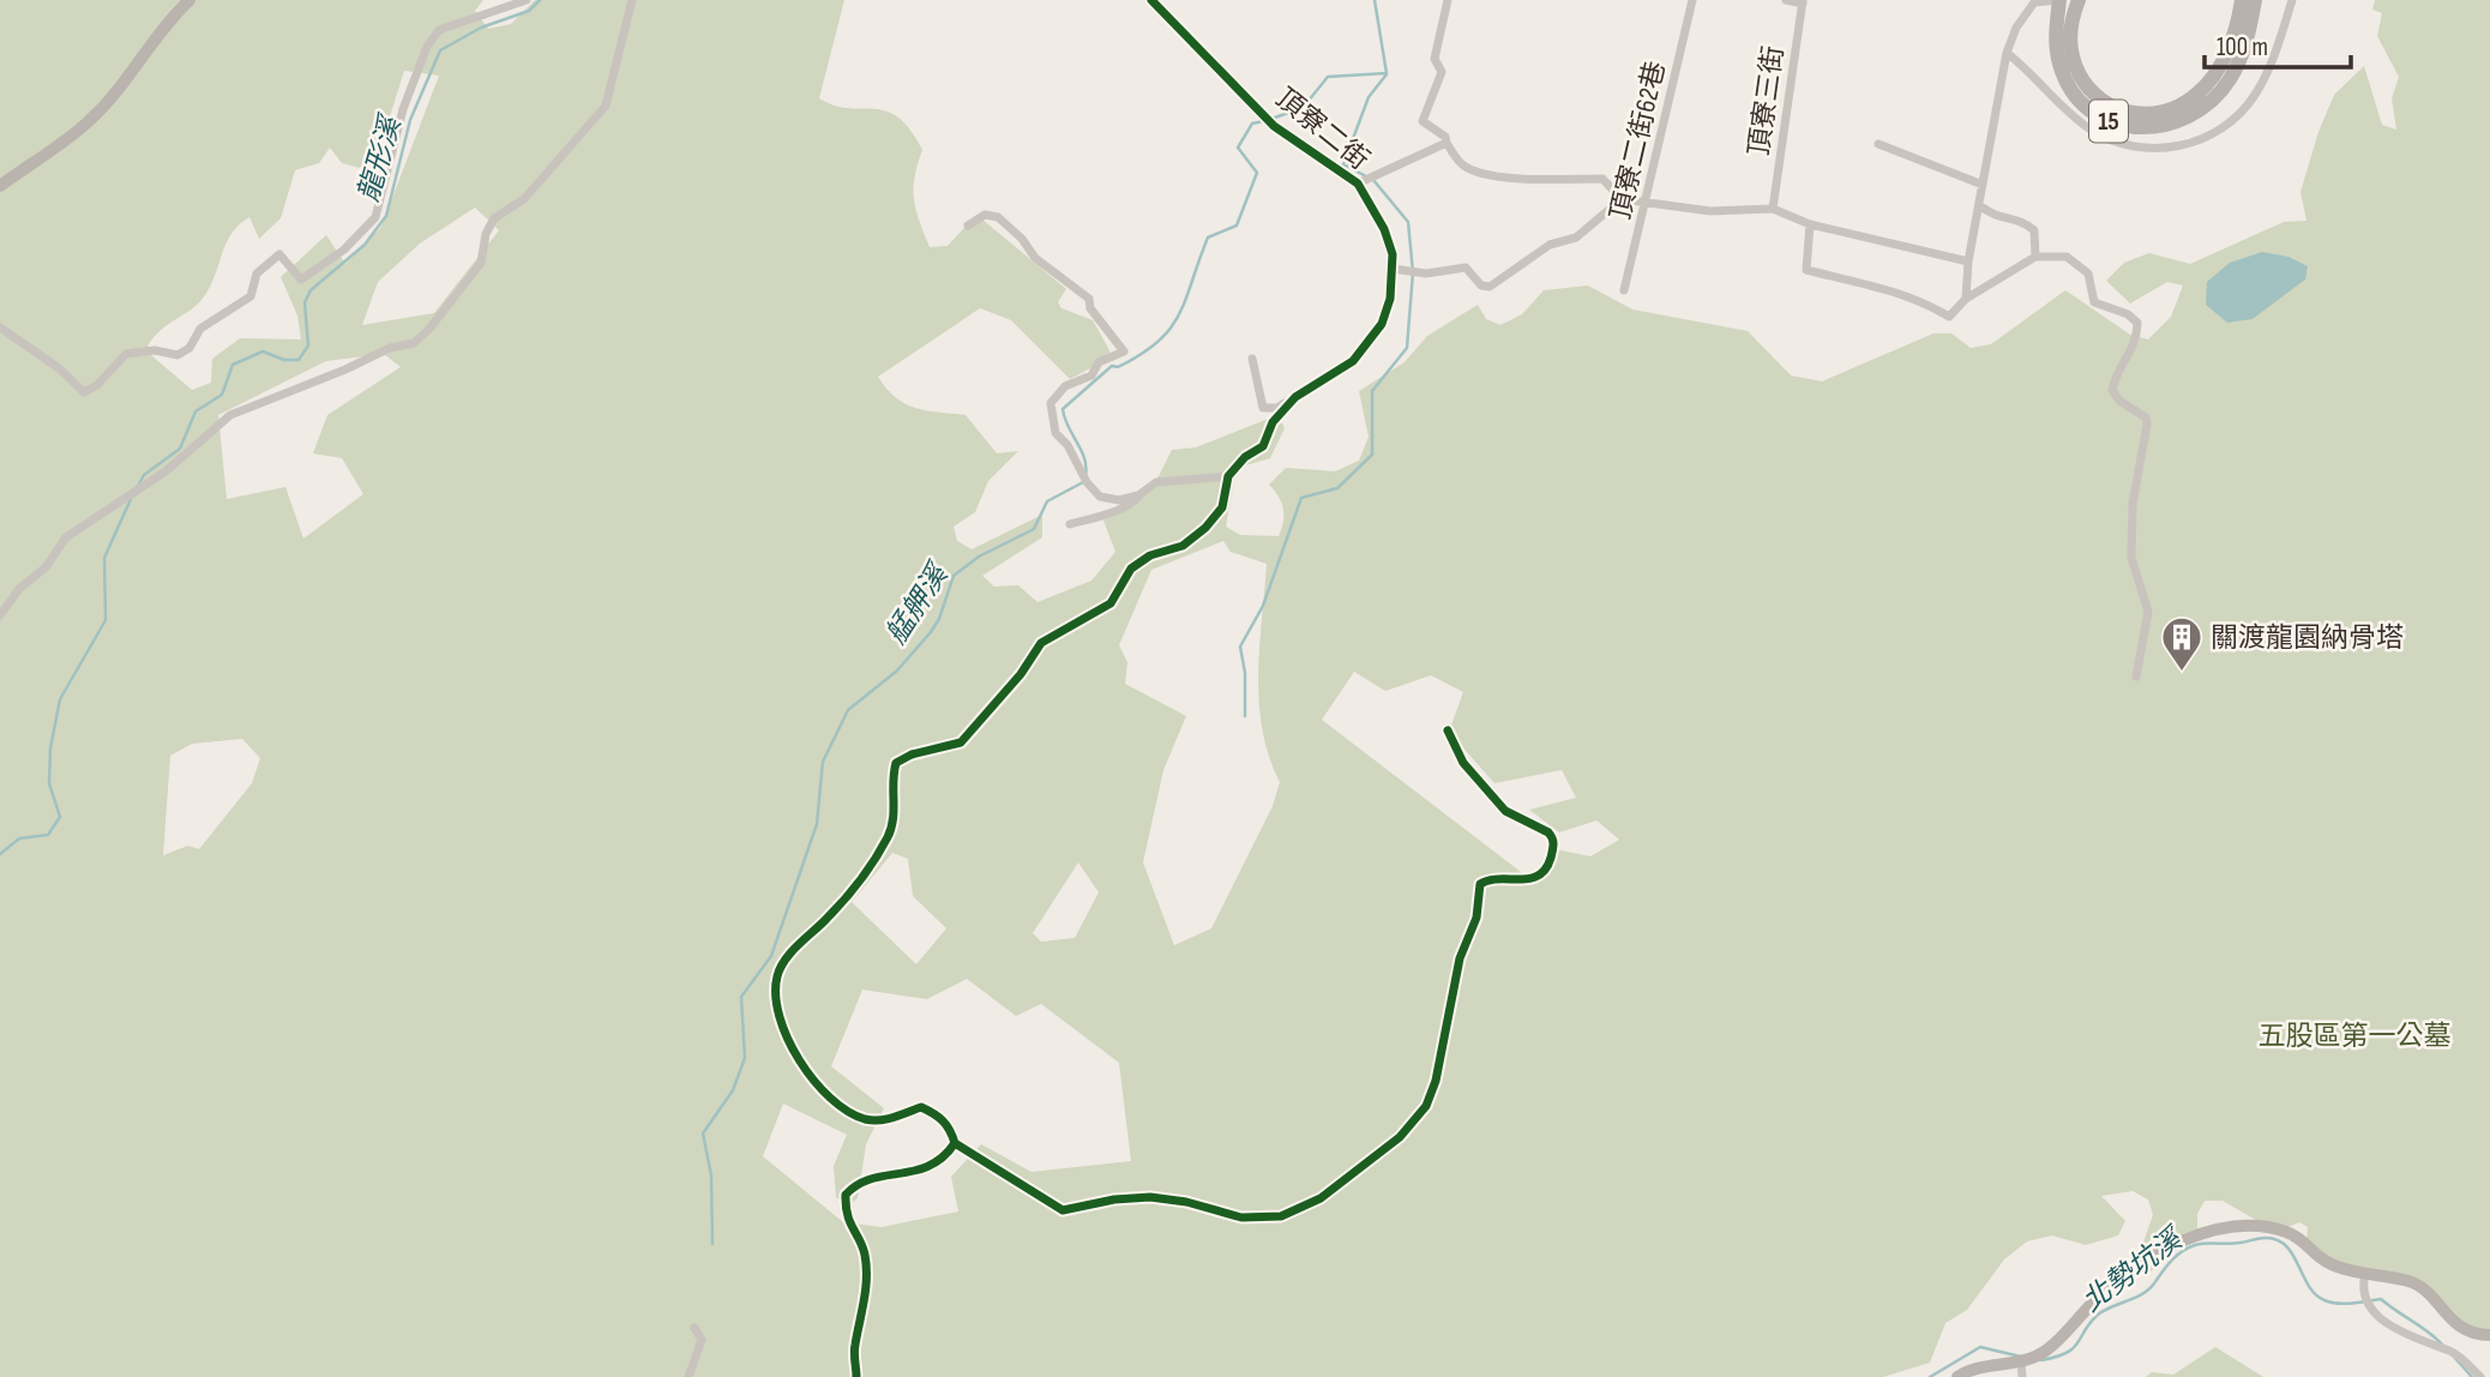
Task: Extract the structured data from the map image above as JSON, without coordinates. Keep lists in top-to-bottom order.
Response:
{
  "streets": {
    "main road": ["15"],
    "street": ["頂寮三街", "頂寮二街", "頂寮二街62巷"]
  },
  "water": ["龍形溪", "艋舺溪", "北勢坑溪"],
  "parks": ["五股區第一公墓"],
  "places": {
    "building": ["關渡龍園納骨塔"]
  },
  "scale_bar": "100 m"
}
